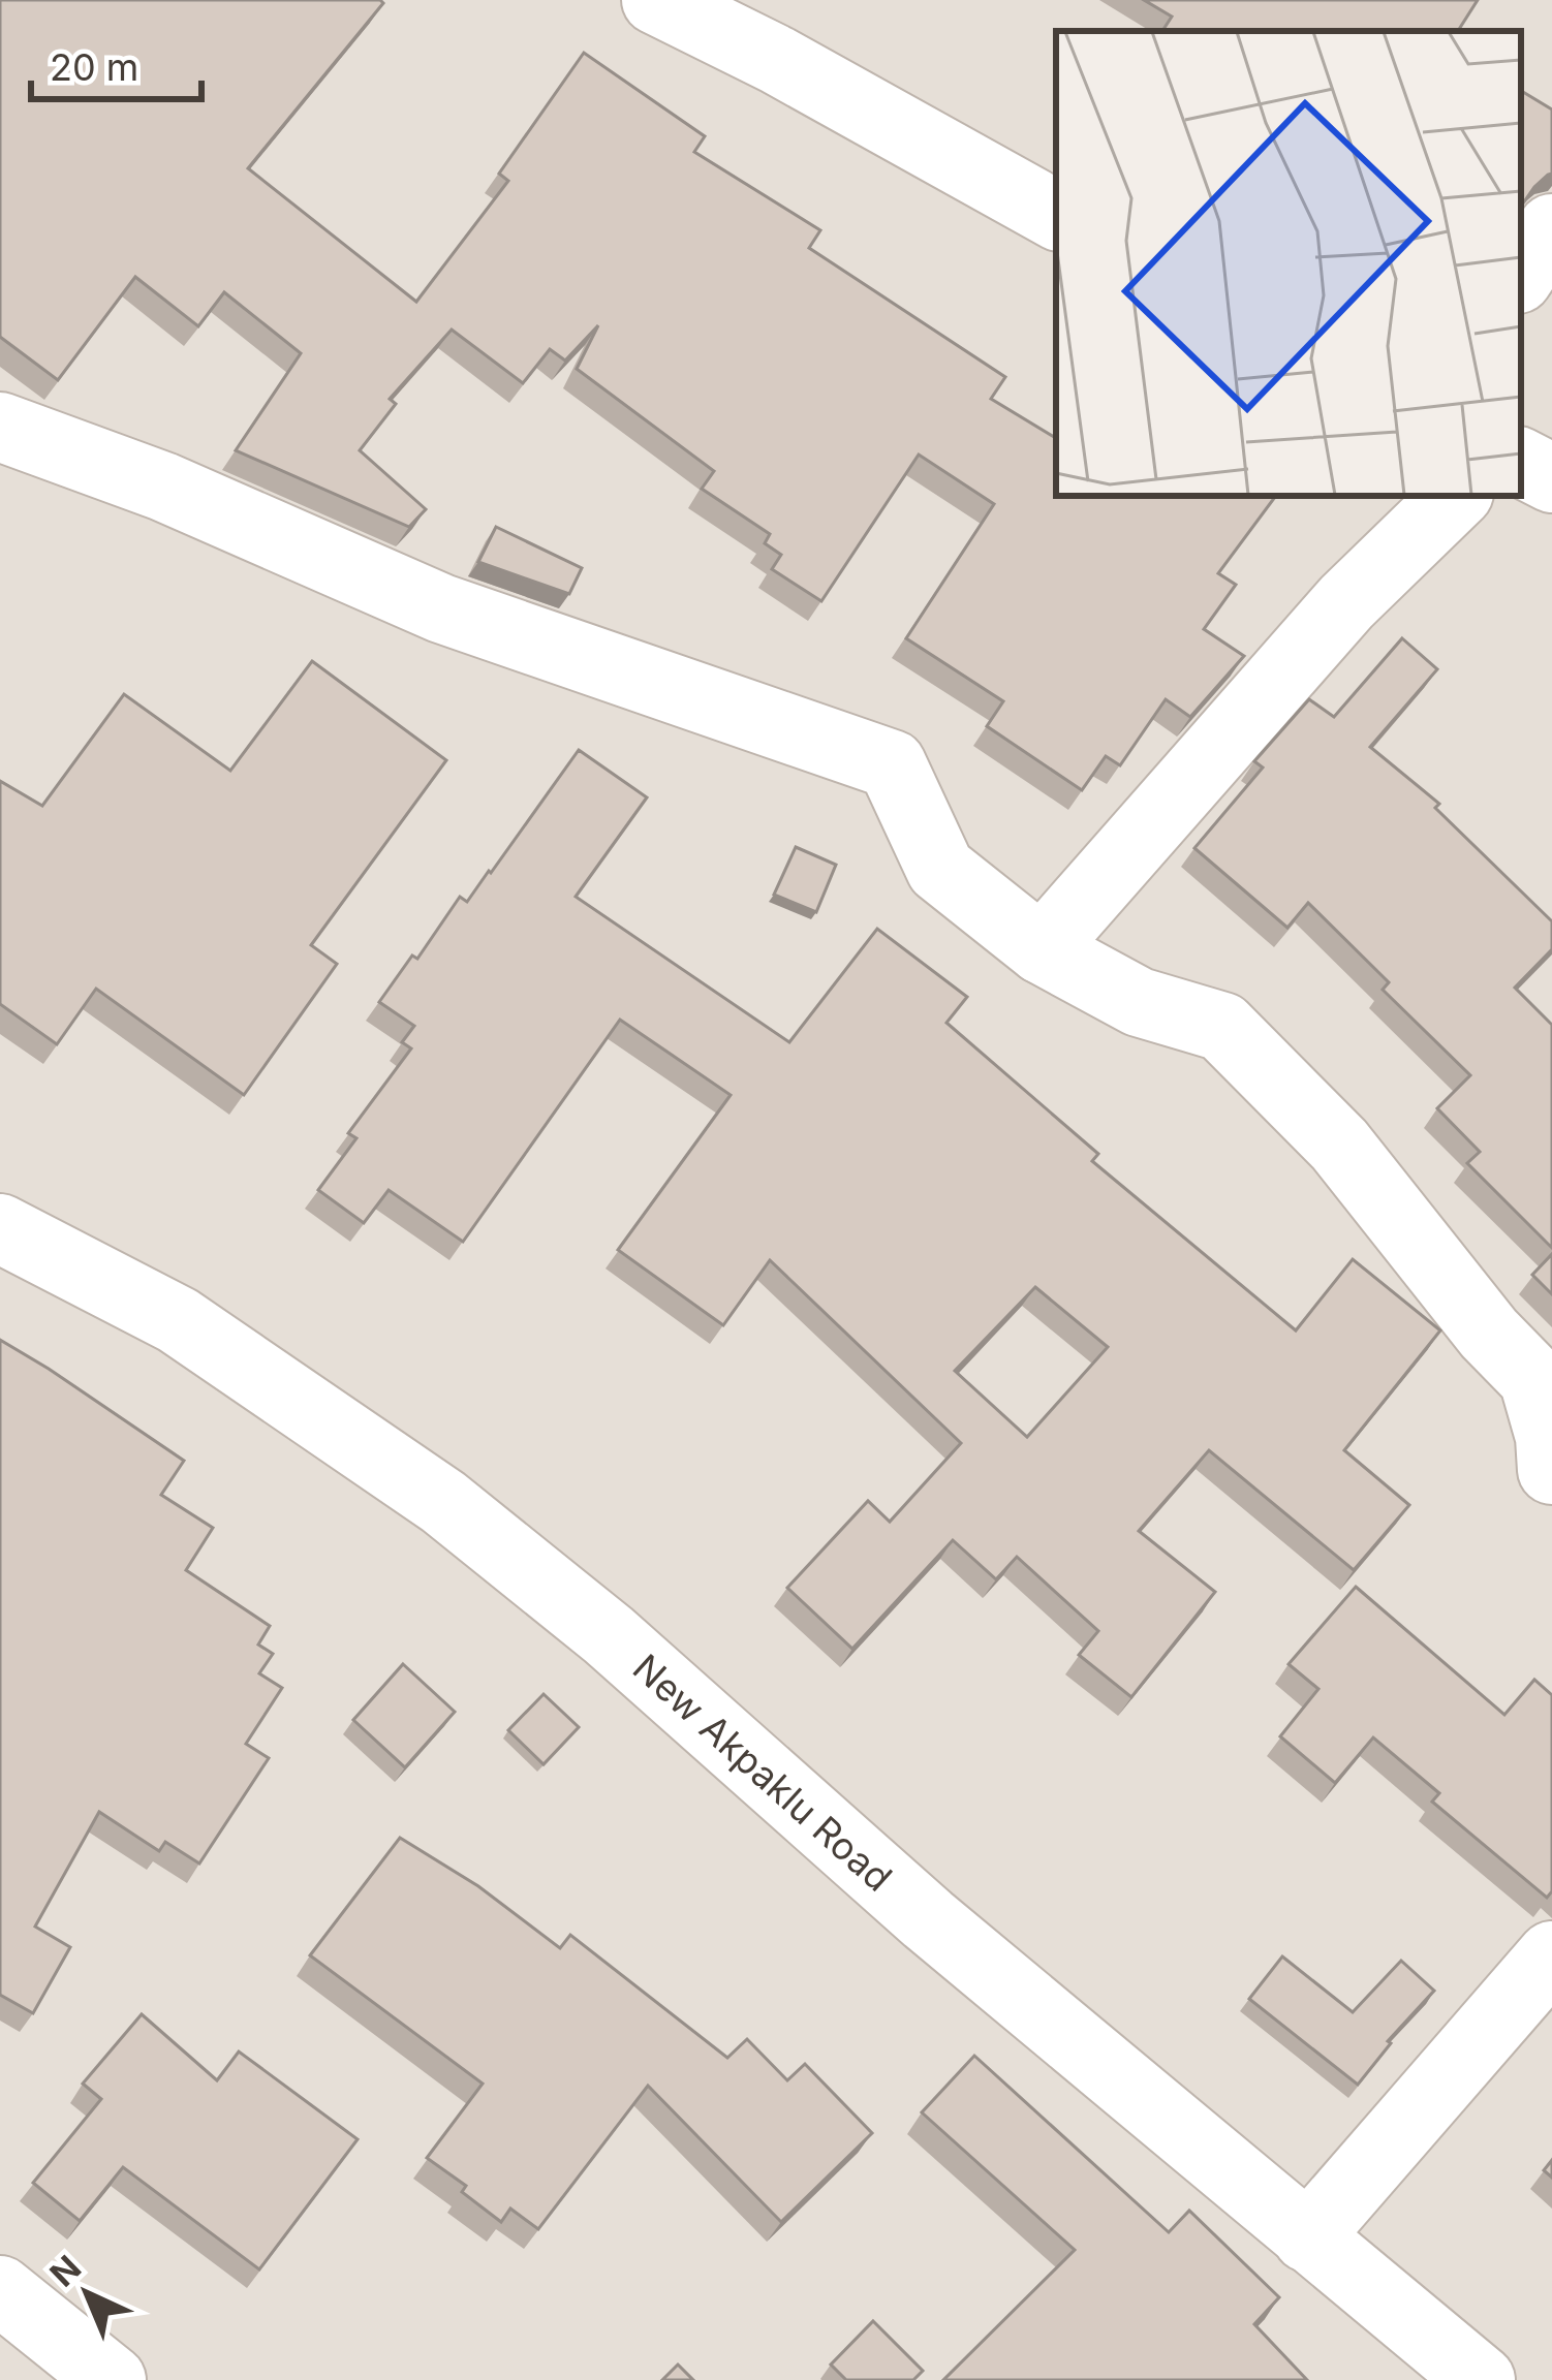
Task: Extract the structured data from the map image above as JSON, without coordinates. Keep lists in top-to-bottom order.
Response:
{
  "streets": {
    "street": ["New Akpaklu Road"]
  },
  "scale_bar": "20 m",
  "north": "top left"
}
